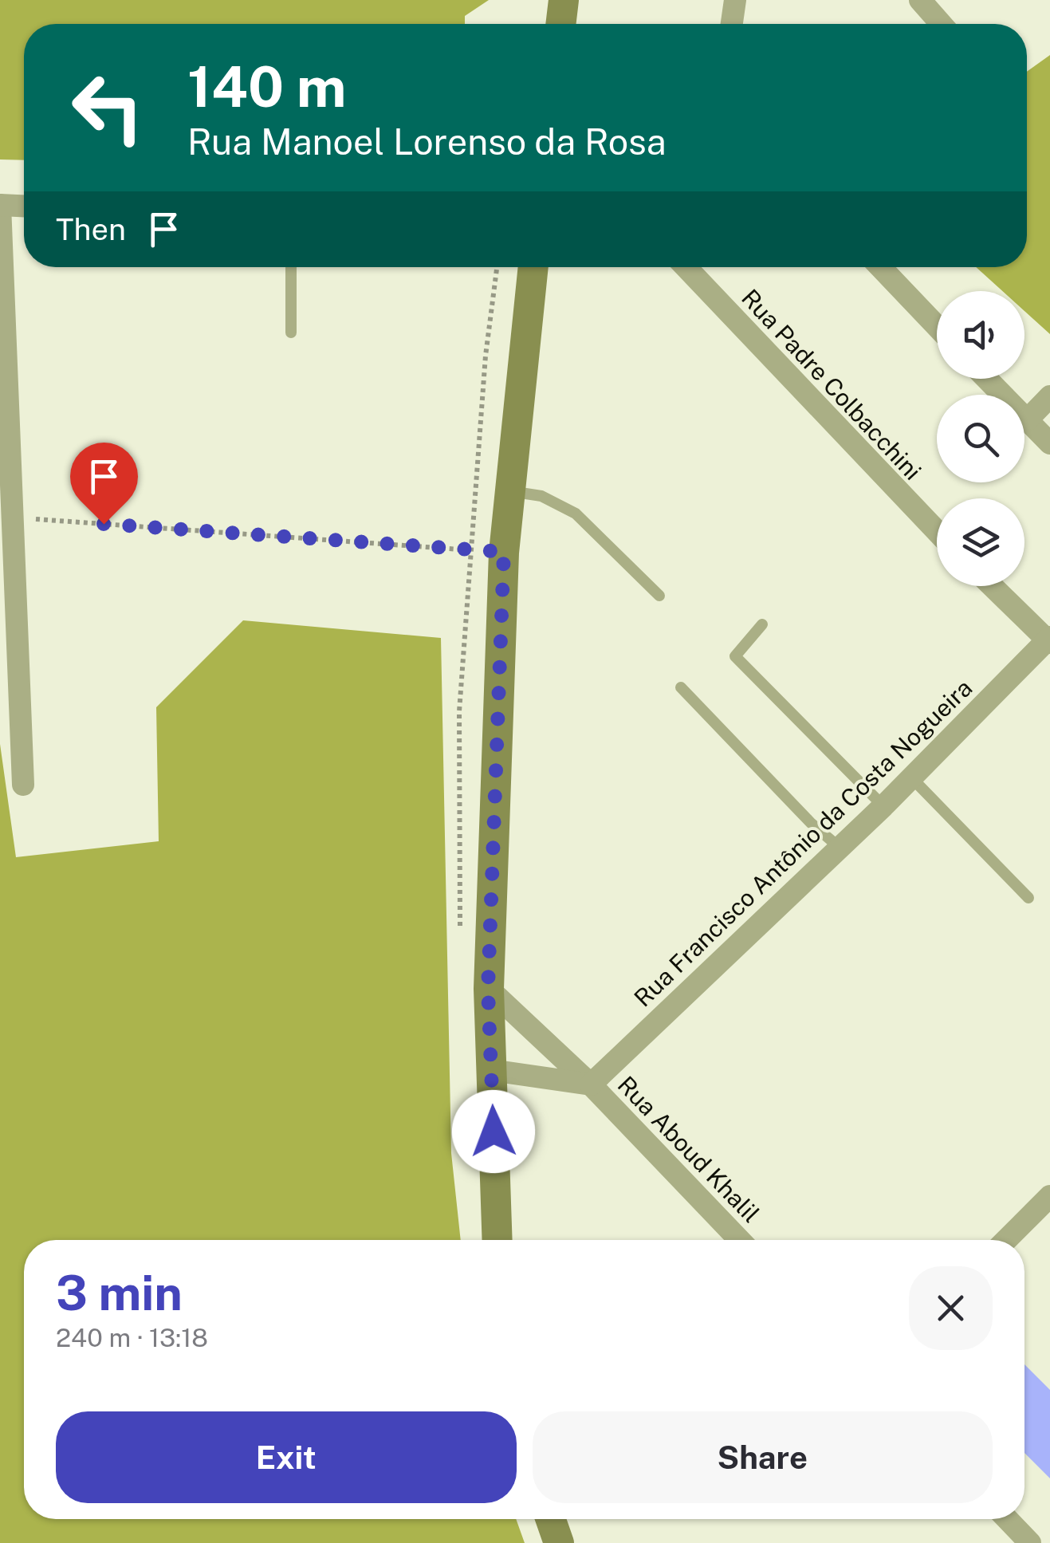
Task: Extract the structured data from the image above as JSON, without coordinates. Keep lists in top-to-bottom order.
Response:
{
  "streets": {
    "street": ["Rua Padre Colbacchini", "Rua Francisco Antônio da Costa Nogueira", "Rua Aboud Khalil"]
  },
  "crossings": [
    ["Rua Francisco Antônio da Costa Nogueira", "Rua Aboud Khalil"]
  ],
  "page": {
    "turn": ["140 m", "Rua Manoel Lorenso da Rosa"],
    "then": "Then",
    "heading": ["3 min", "240 m · 13:18"],
    "buttons": ["Exit", "Share"]
  }
}
